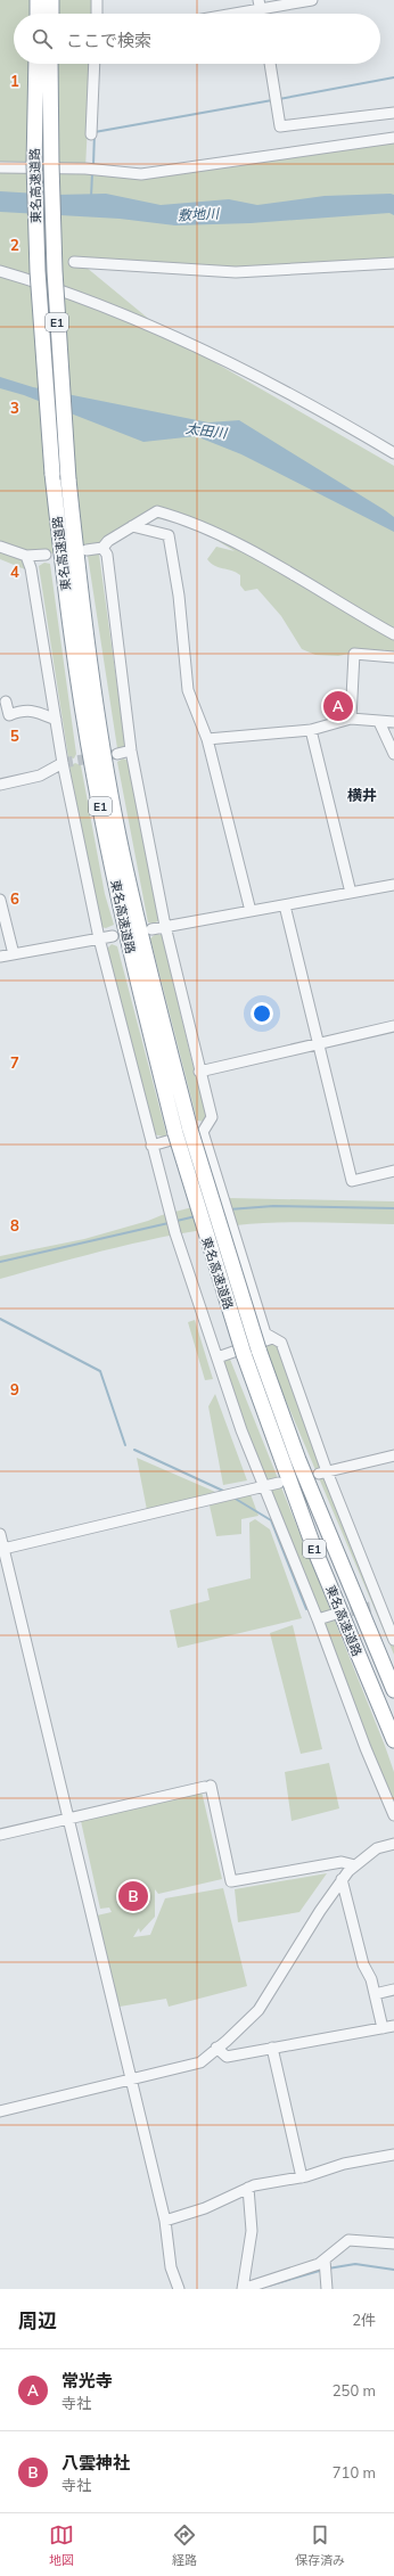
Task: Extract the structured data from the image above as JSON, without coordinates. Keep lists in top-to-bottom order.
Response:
{
  "streets": {
    "highway": ["東名高速道路", "E1"]
  },
  "districts": ["横井"],
  "water": ["敷地川", "太田川"],
  "page": {
    "search": "ここで検索",
    "pins": ["A", "B"],
    "heading": ["周辺", "2件"],
    "list": [
      {
        "mark": "A",
        "name": "常光寺",
        "note": "寺社",
        "value": "250 m"
      },
      {
        "mark": "B",
        "name": "八雲神社",
        "note": "寺社",
        "value": "710 m"
      }
    ],
    "nav": ["地図", "経路", "保存済み"]
  },
  "grid": {
    "rows": [
      "1",
      "2",
      "3",
      "4",
      "5",
      "6",
      "7",
      "8",
      "9"
    ]
  }
}
